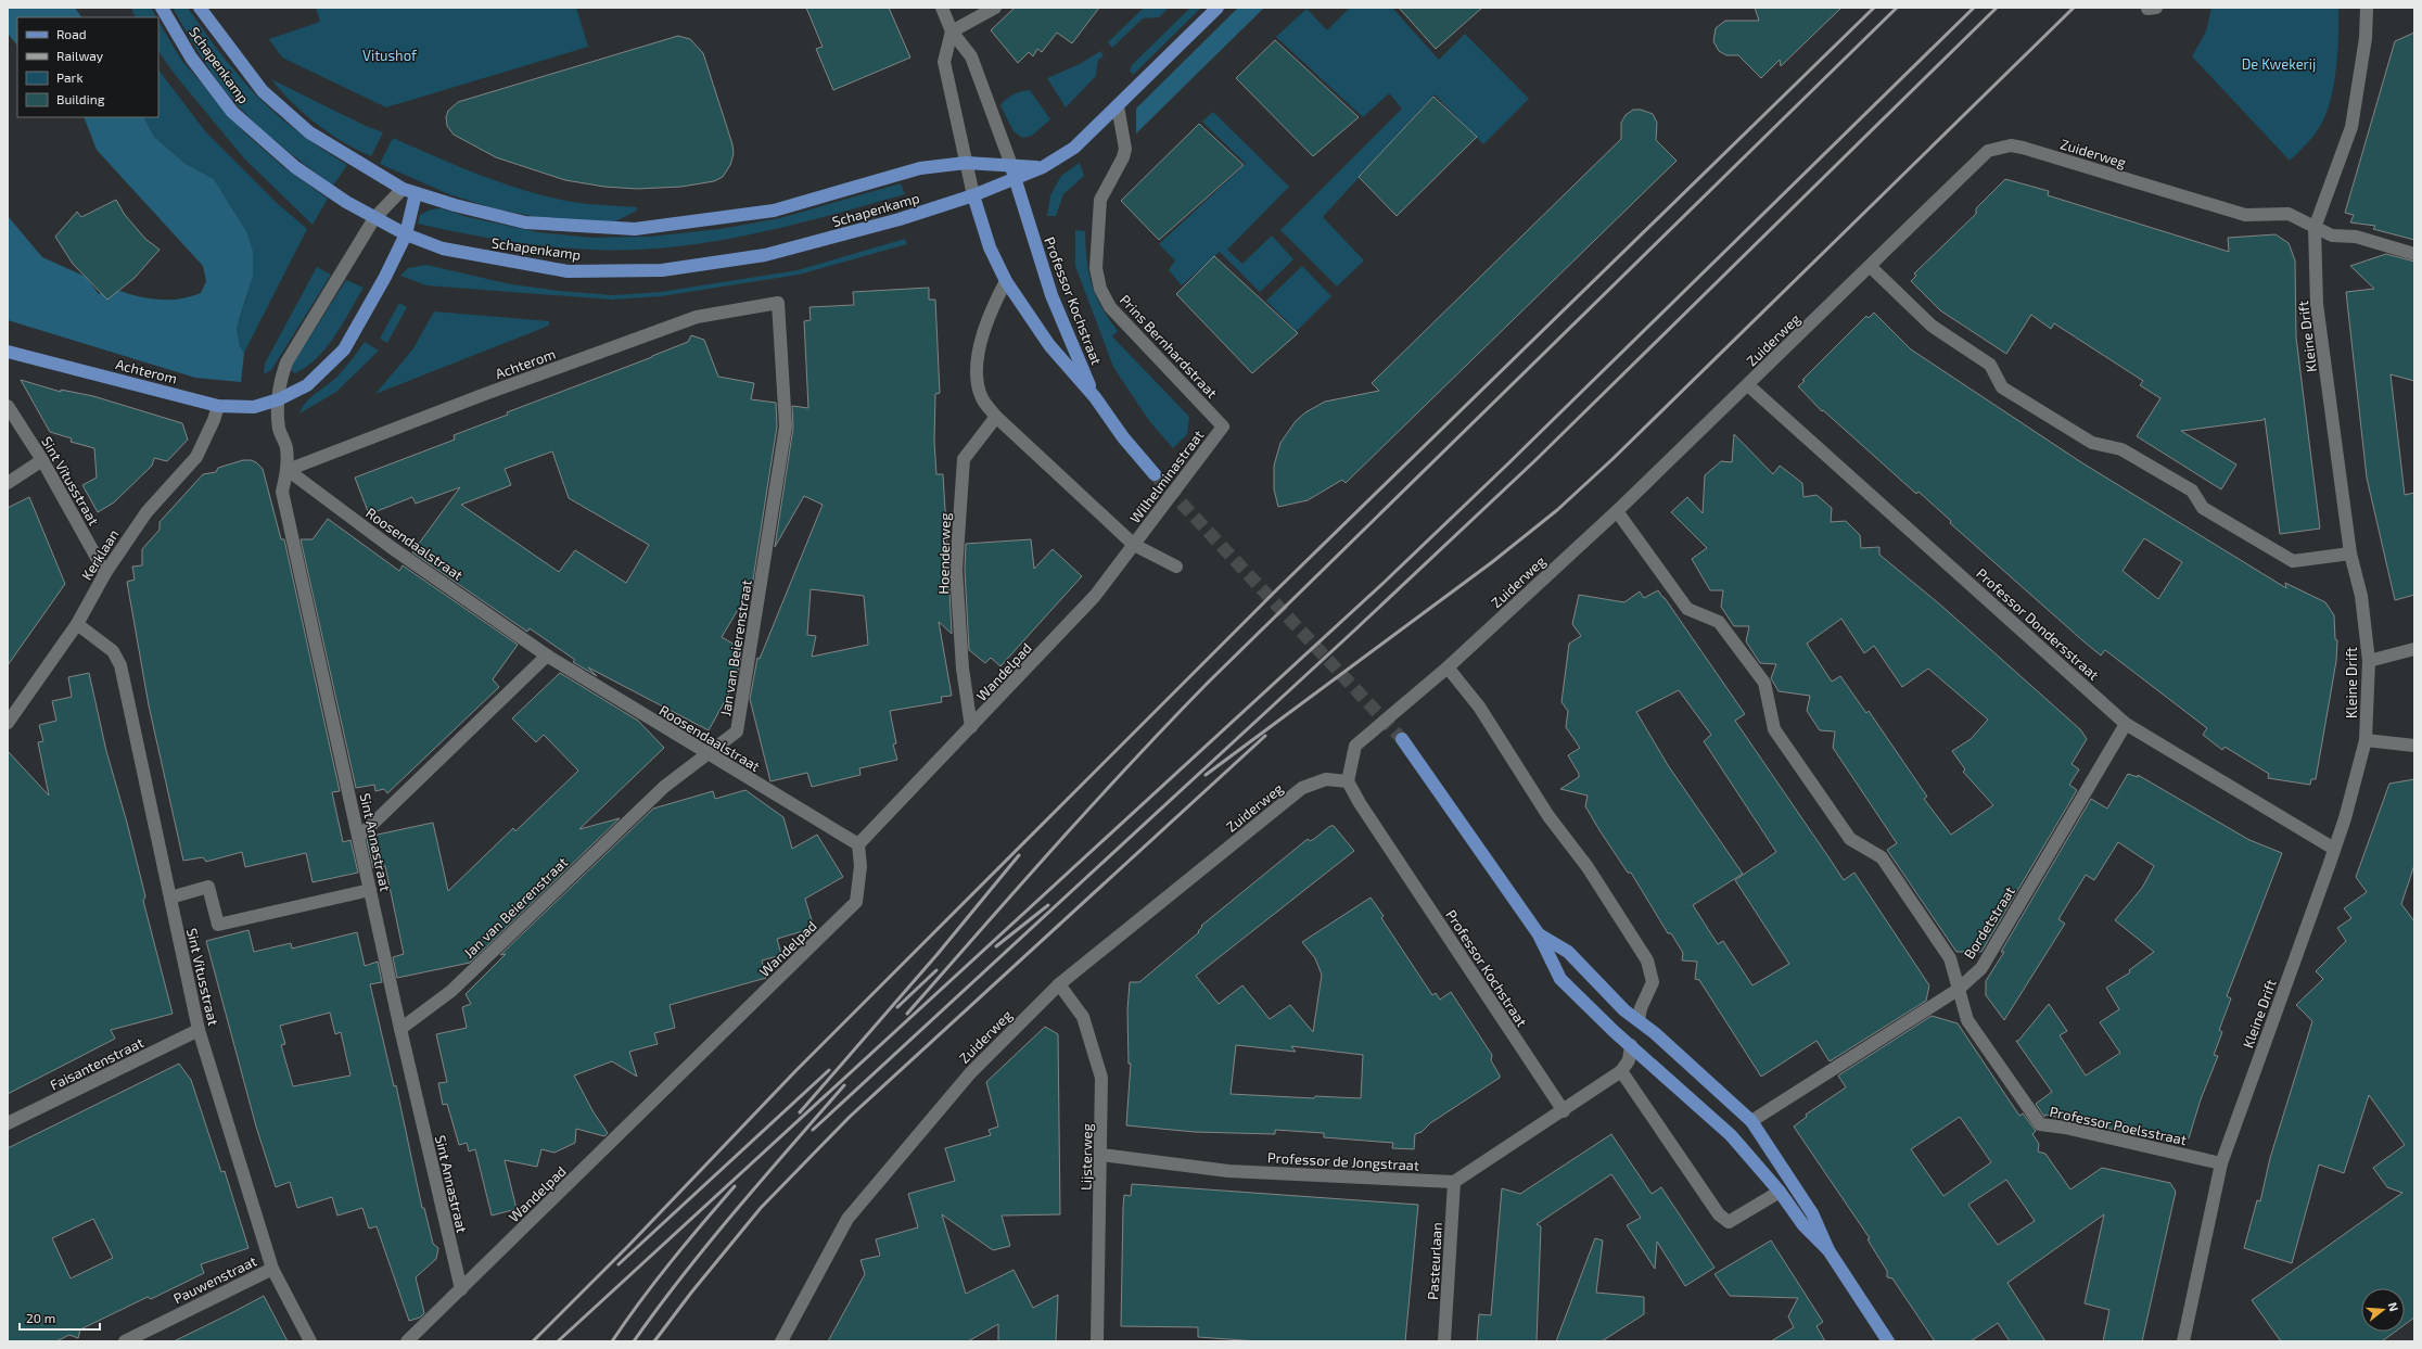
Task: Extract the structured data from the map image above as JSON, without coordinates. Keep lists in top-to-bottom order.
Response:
{
  "streets": {
    "main road": ["Schapenkamp", "Professor Kochstraat", "Achterom"],
    "street": [
      "Zuiderweg",
      "Kleine Drift",
      "Prins Bernhardstraat",
      "Wilhelminastraat",
      "Sint Vitusstraat",
      "Roosendaalstraat",
      "Hoenderweg",
      "Kerklaan",
      "Professor Dondersstraat",
      "Jan van Beierenstraat",
      "Wandelpad",
      "Sint Annastraat",
      "Bordetstraat",
      "Faisantenstraat",
      "Professor Poelsstraat",
      "Lijsterweg",
      "Professor de Jongstraat",
      "Pasteurlaan",
      "Pauwenstraat"
    ]
  },
  "crossings": [
    ["Schapenkamp", "Professor Kochstraat"],
    ["Schapenkamp", "Prins Bernhardstraat"],
    ["Schapenkamp", "Achterom"],
    ["Zuiderweg", "Professor Kochstraat"],
    ["Zuiderweg", "Kleine Drift"],
    ["Zuiderweg", "Professor Dondersstraat"],
    ["Zuiderweg", "Professor Poelsstraat"],
    ["Zuiderweg", "Lijsterweg"],
    ["Kleine Drift", "Professor Dondersstraat"],
    ["Kleine Drift", "Professor Poelsstraat"],
    ["Prins Bernhardstraat", "Wilhelminastraat"],
    ["Achterom", "Roosendaalstraat"],
    ["Achterom", "Kerklaan"],
    ["Achterom", "Jan van Beierenstraat"],
    ["Achterom", "Sint Annastraat"],
    ["Wilhelminastraat", "Wandelpad"],
    ["Sint Vitusstraat", "Kerklaan"],
    ["Sint Vitusstraat", "Faisantenstraat"],
    ["Sint Vitusstraat", "Pauwenstraat"],
    ["Roosendaalstraat", "Jan van Beierenstraat"],
    ["Roosendaalstraat", "Wandelpad"],
    ["Roosendaalstraat", "Sint Annastraat"],
    ["Hoenderweg", "Wandelpad"],
    ["Professor Dondersstraat", "Bordetstraat"],
    ["Jan van Beierenstraat", "Sint Annastraat"],
    ["Wandelpad", "Sint Annastraat"],
    ["Bordetstraat", "Professor Poelsstraat"],
    ["Lijsterweg", "Professor de Jongstraat"],
    ["Professor de Jongstraat", "Pasteurlaan"]
  ],
  "parks": ["Vitushof", "De Kwekerij"],
  "legend": [
    "Road",
    "Railway",
    "Park",
    "Building"
  ],
  "scale_bar": "20 m",
  "north": "right"
}
